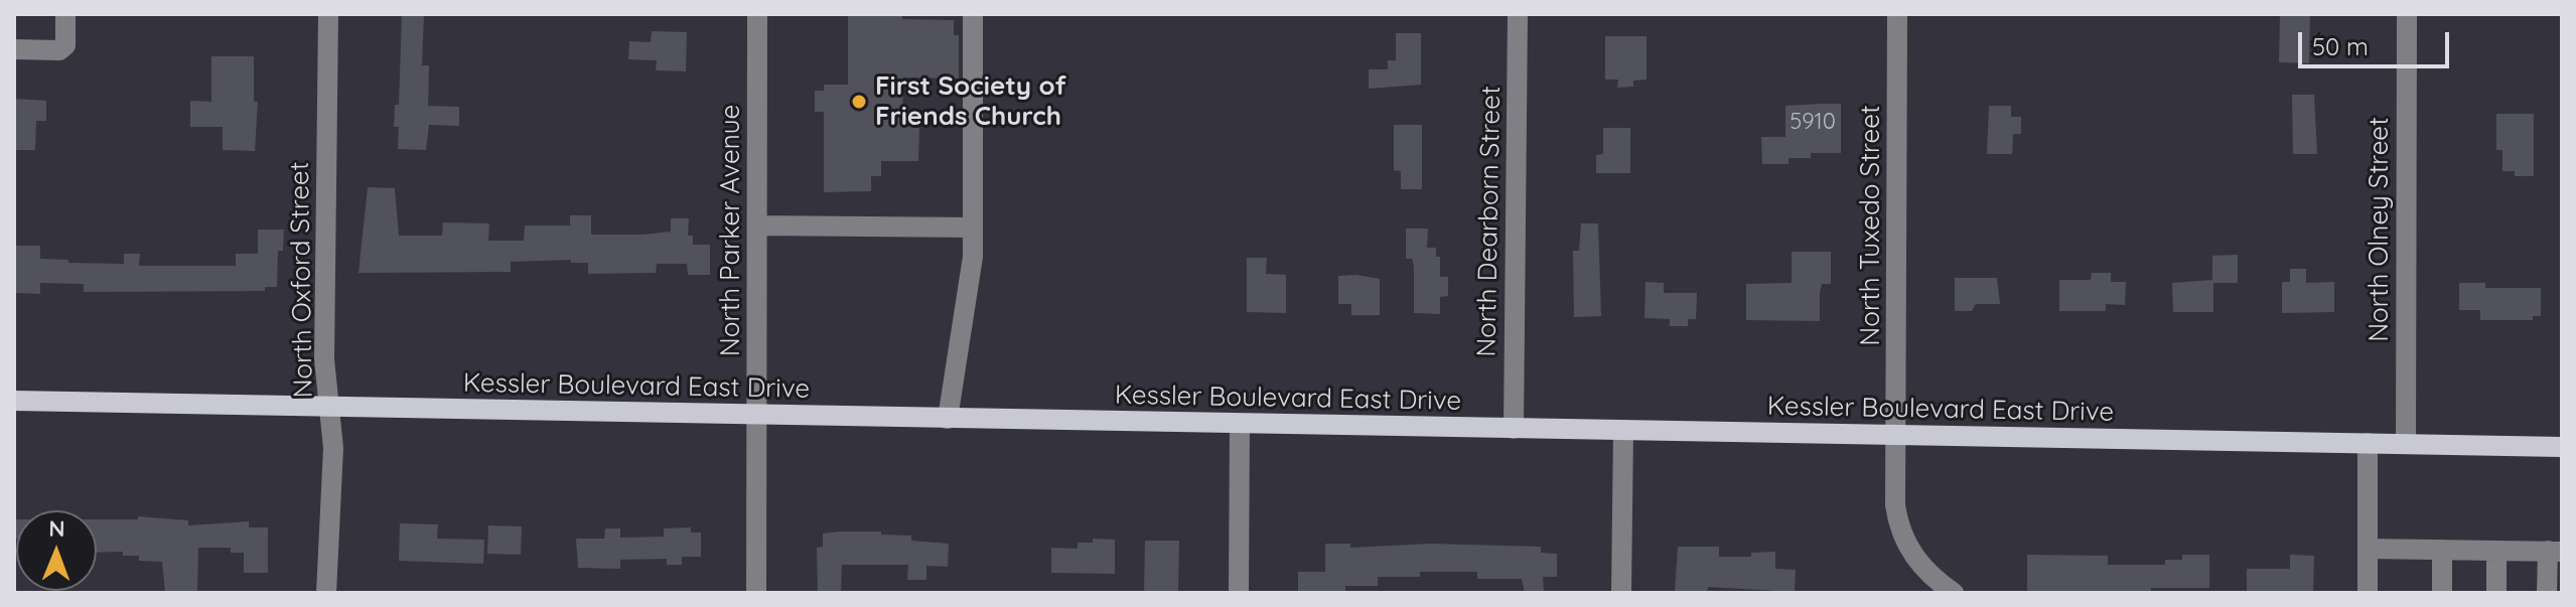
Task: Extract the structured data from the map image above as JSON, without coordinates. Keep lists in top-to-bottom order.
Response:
{
  "streets": {
    "main road": ["Kessler Boulevard East Drive"],
    "street": [
      "North Dearborn Street",
      "North Tuxedo Street",
      "North Olney Street",
      "North Parker Avenue",
      "North Oxford Street"
    ]
  },
  "crossings": [
    ["North Dearborn Street", "Kessler Boulevard East Drive"],
    ["North Tuxedo Street", "Kessler Boulevard East Drive"],
    ["North Olney Street", "Kessler Boulevard East Drive"],
    ["North Parker Avenue", "Kessler Boulevard East Drive"],
    ["North Oxford Street", "Kessler Boulevard East Drive"]
  ],
  "places": ["First Society of Friends Church"],
  "house_numbers": ["5910"],
  "scale_bar": "50 m",
  "north": "top"
}
